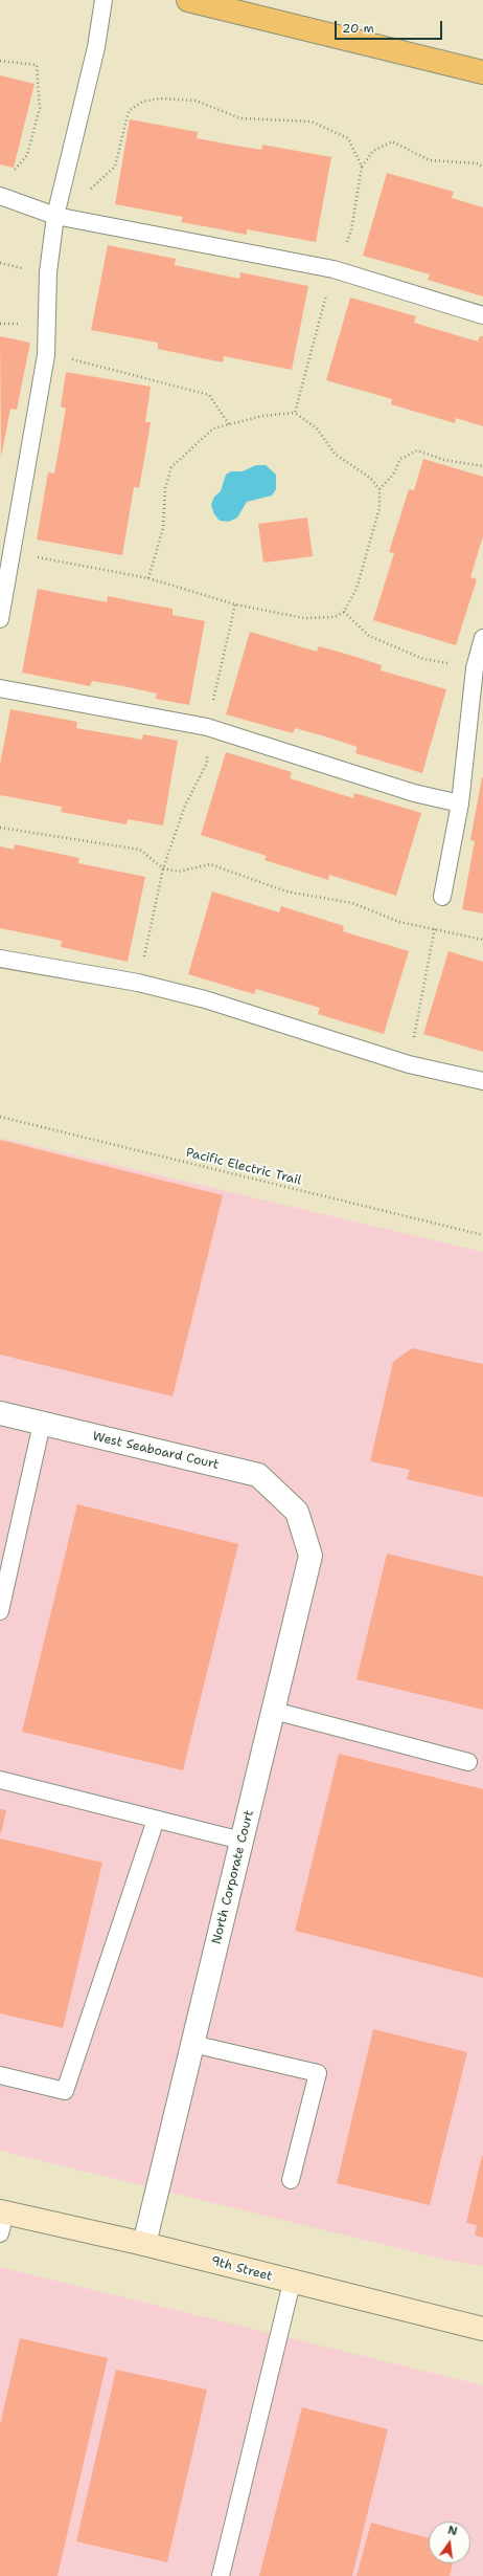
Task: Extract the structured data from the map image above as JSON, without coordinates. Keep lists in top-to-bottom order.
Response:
{
  "streets": {
    "street": ["West Seaboard Court", "North Corporate Court", "9th Street"],
    "path": ["Pacific Electric Trail"]
  },
  "crossings": [
    ["West Seaboard Court", "North Corporate Court"],
    ["North Corporate Court", "9th Street"]
  ],
  "scale_bar": "20 m",
  "north": "top"
}
